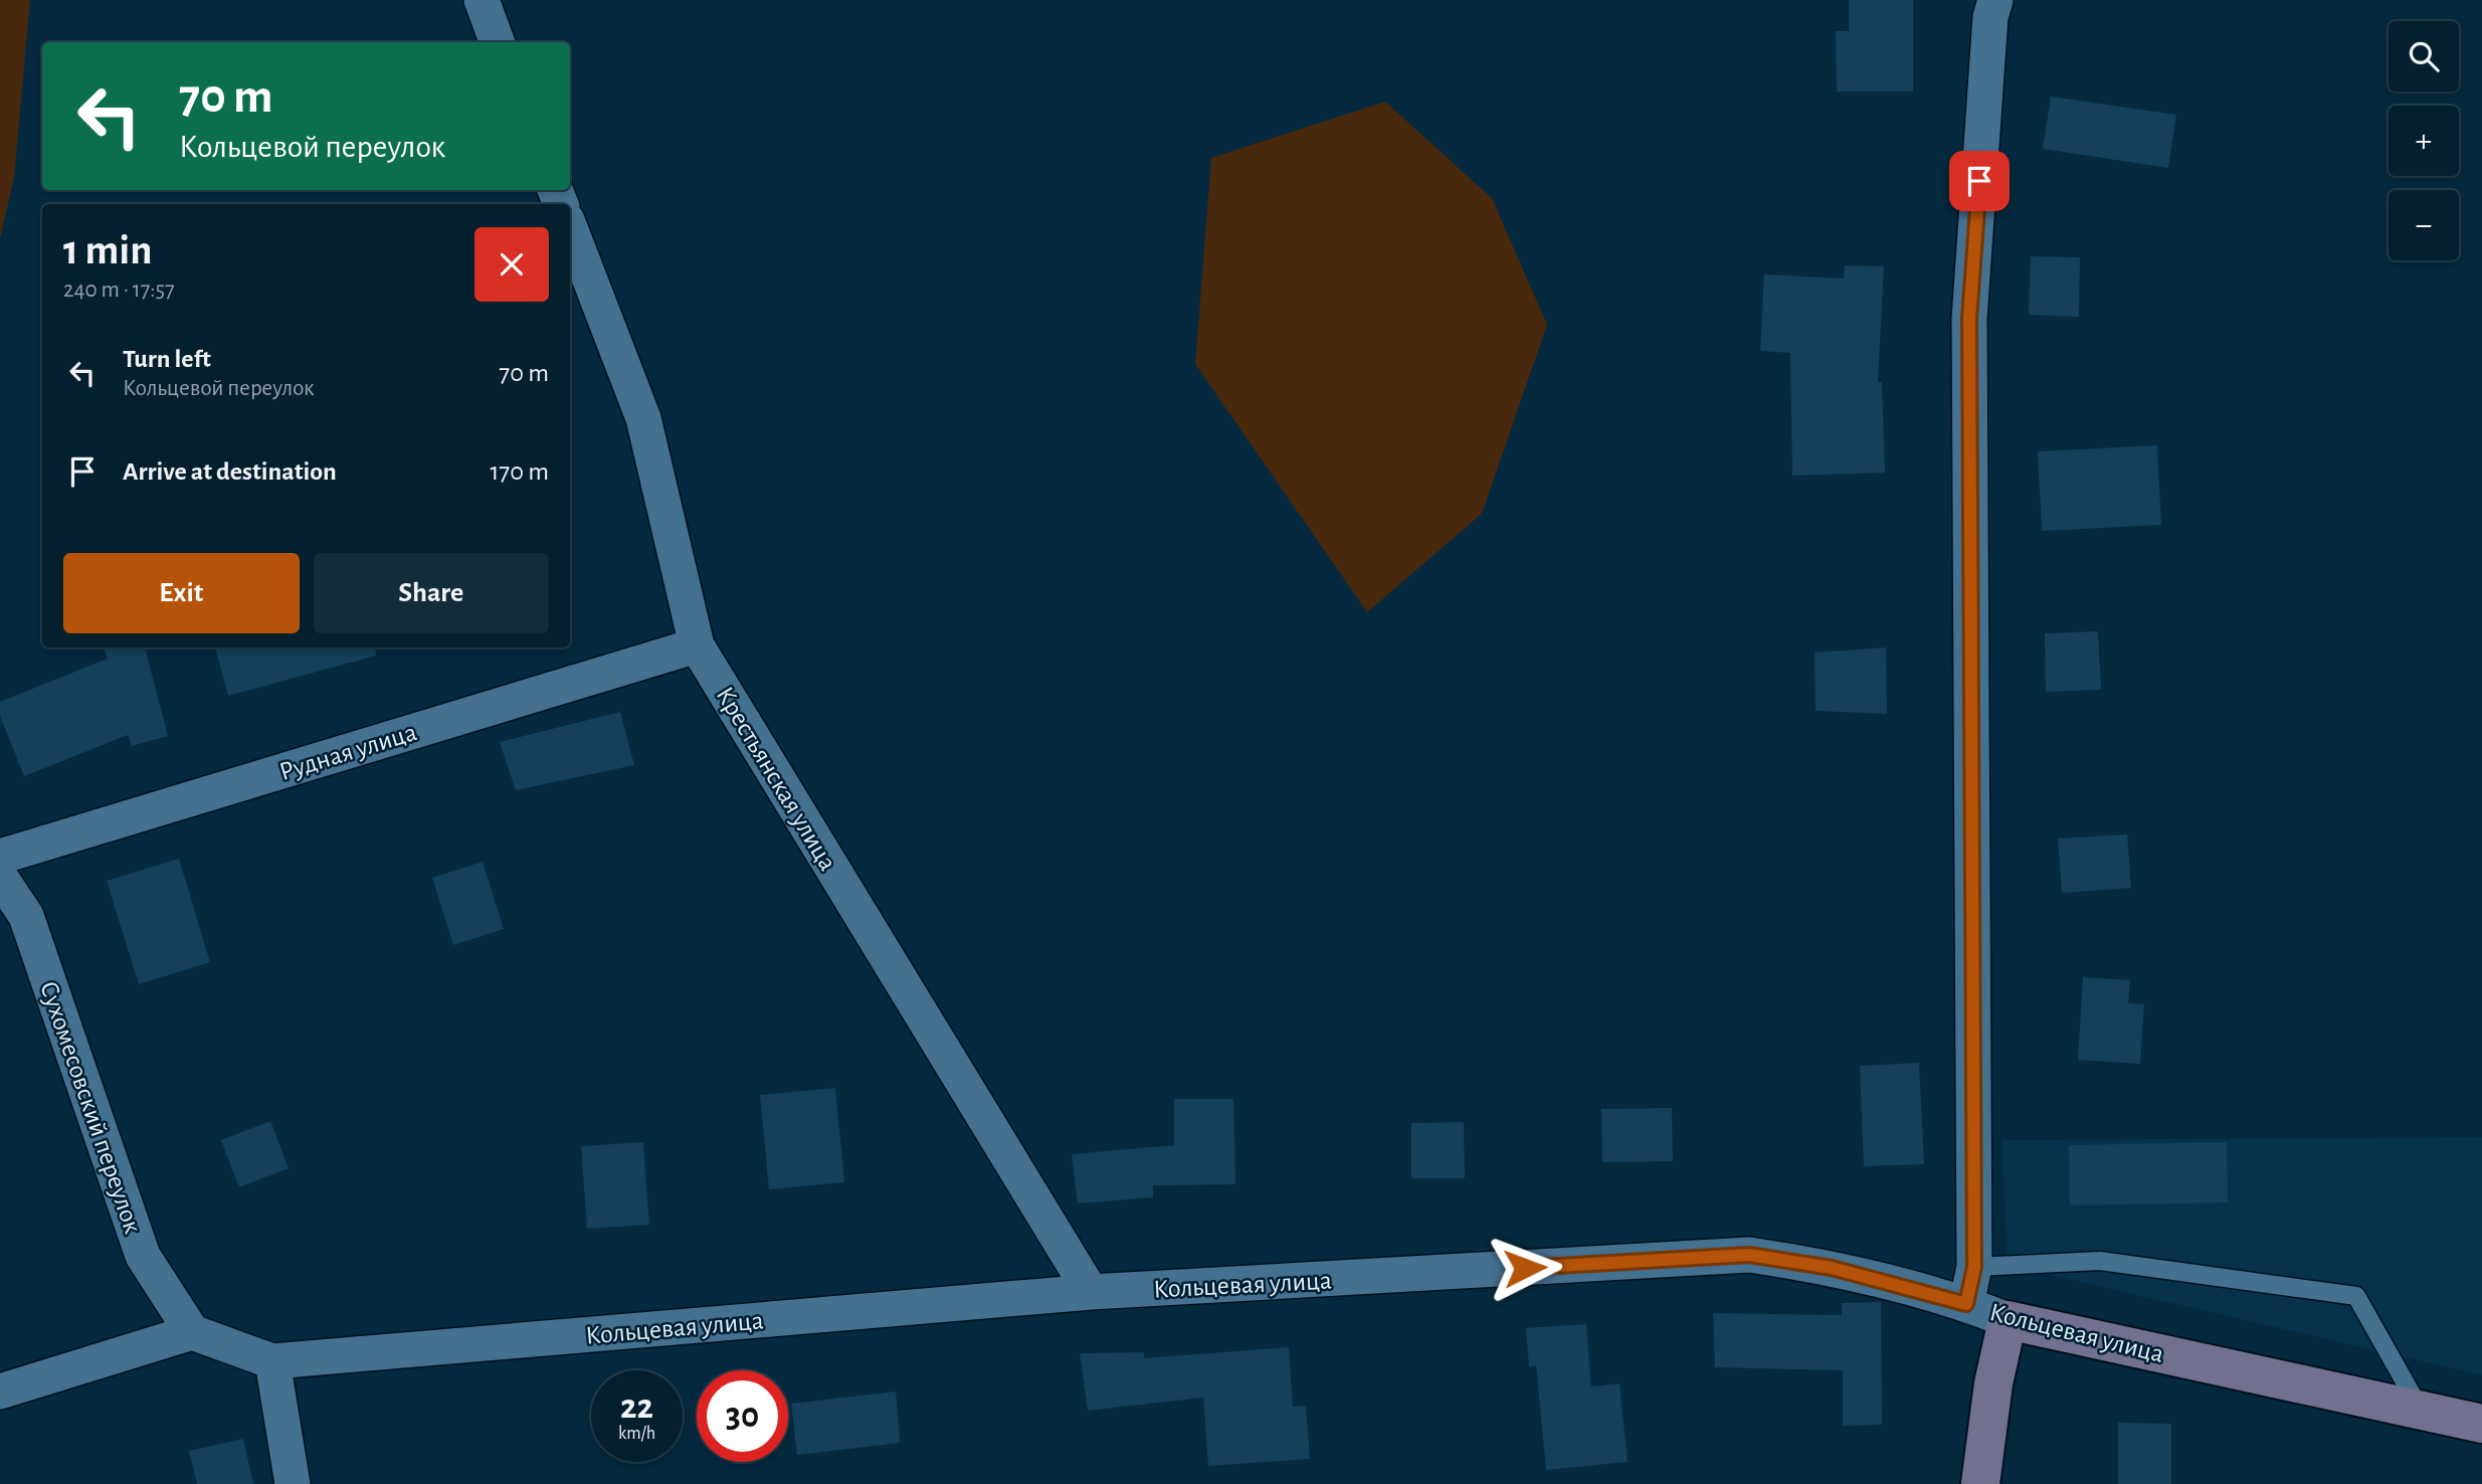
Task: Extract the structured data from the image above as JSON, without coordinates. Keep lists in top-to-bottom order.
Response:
{
  "streets": {
    "main road": ["Кольцевая улица"],
    "street": ["Рудная улица", "Крестьянская улица", "Сухомесовский переулок"]
  },
  "crossings": [
    ["Рудная улица", "Крестьянская улица"],
    ["Крестьянская улица", "Кольцевая улица"],
    ["Сухомесовский переулок", "Кольцевая улица"]
  ],
  "page": {
    "map_buttons": ["+", "−"],
    "turn": ["70 m", "Кольцевой переулок"],
    "heading": ["1 min", "240 m · 17:57"],
    "list": [
      {
        "name": "Turn left",
        "note": "Кольцевой переулок",
        "value": "70 m"
      },
      {
        "name": "Arrive at destination",
        "value": "170 m"
      }
    ],
    "buttons": ["Exit", "Share"],
    "speed": "22 km/h",
    "limit": "30"
  }
}
